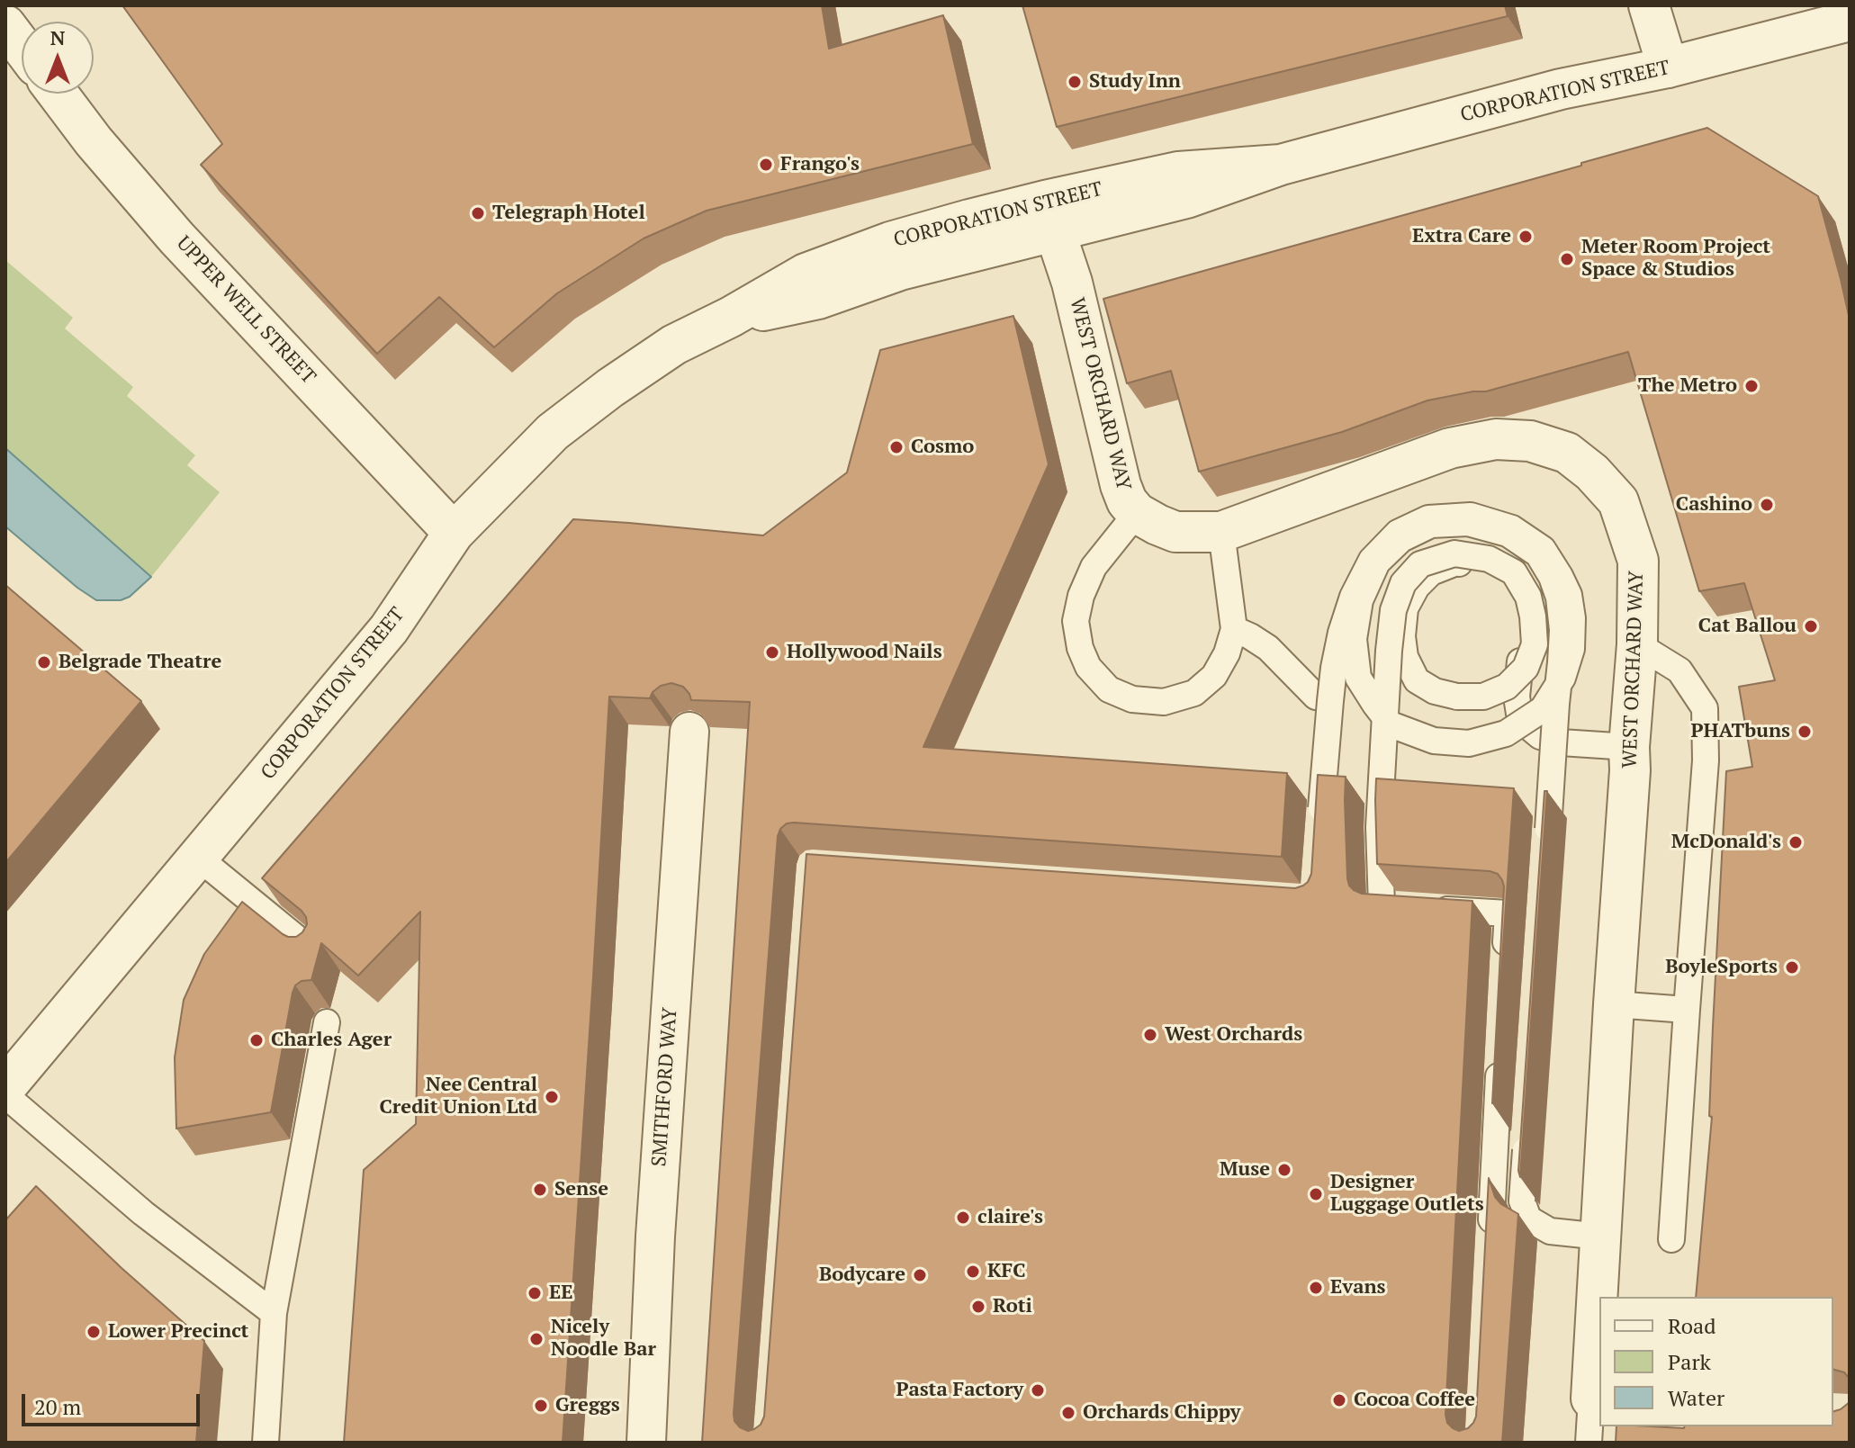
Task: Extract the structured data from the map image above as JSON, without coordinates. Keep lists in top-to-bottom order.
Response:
{
  "streets": {
    "street": [
      "CORPORATION STREET",
      "UPPER WELL STREET",
      "WEST ORCHARD WAY",
      "SMITHFORD WAY"
    ]
  },
  "crossings": [
    ["CORPORATION STREET", "UPPER WELL STREET"],
    ["CORPORATION STREET", "WEST ORCHARD WAY"]
  ],
  "places": [
    "Study Inn",
    "Frango's",
    "Telegraph Hotel",
    "Extra Care",
    "Meter Room Project Space & Studios",
    "The Metro",
    "Cosmo",
    "Cashino",
    "Cat Ballou",
    "Hollywood Nails",
    "Belgrade Theatre",
    "PHATbuns",
    "McDonald's",
    "BoyleSports",
    "West Orchards",
    "Charles Ager",
    "Nee Central Credit Union Ltd",
    "Muse",
    "Sense",
    "Designer Luggage Outlets",
    "claire's",
    "KFC",
    "Bodycare",
    "Evans",
    "EE",
    "Roti",
    "Lower Precinct",
    "Nicely Noodle Bar",
    "Pasta Factory",
    "Cocoa Coffee",
    "Greggs",
    "Orchards Chippy"
  ],
  "legend": ["Road", "Park", "Water"],
  "scale_bar": "20 m",
  "north": "top"
}
